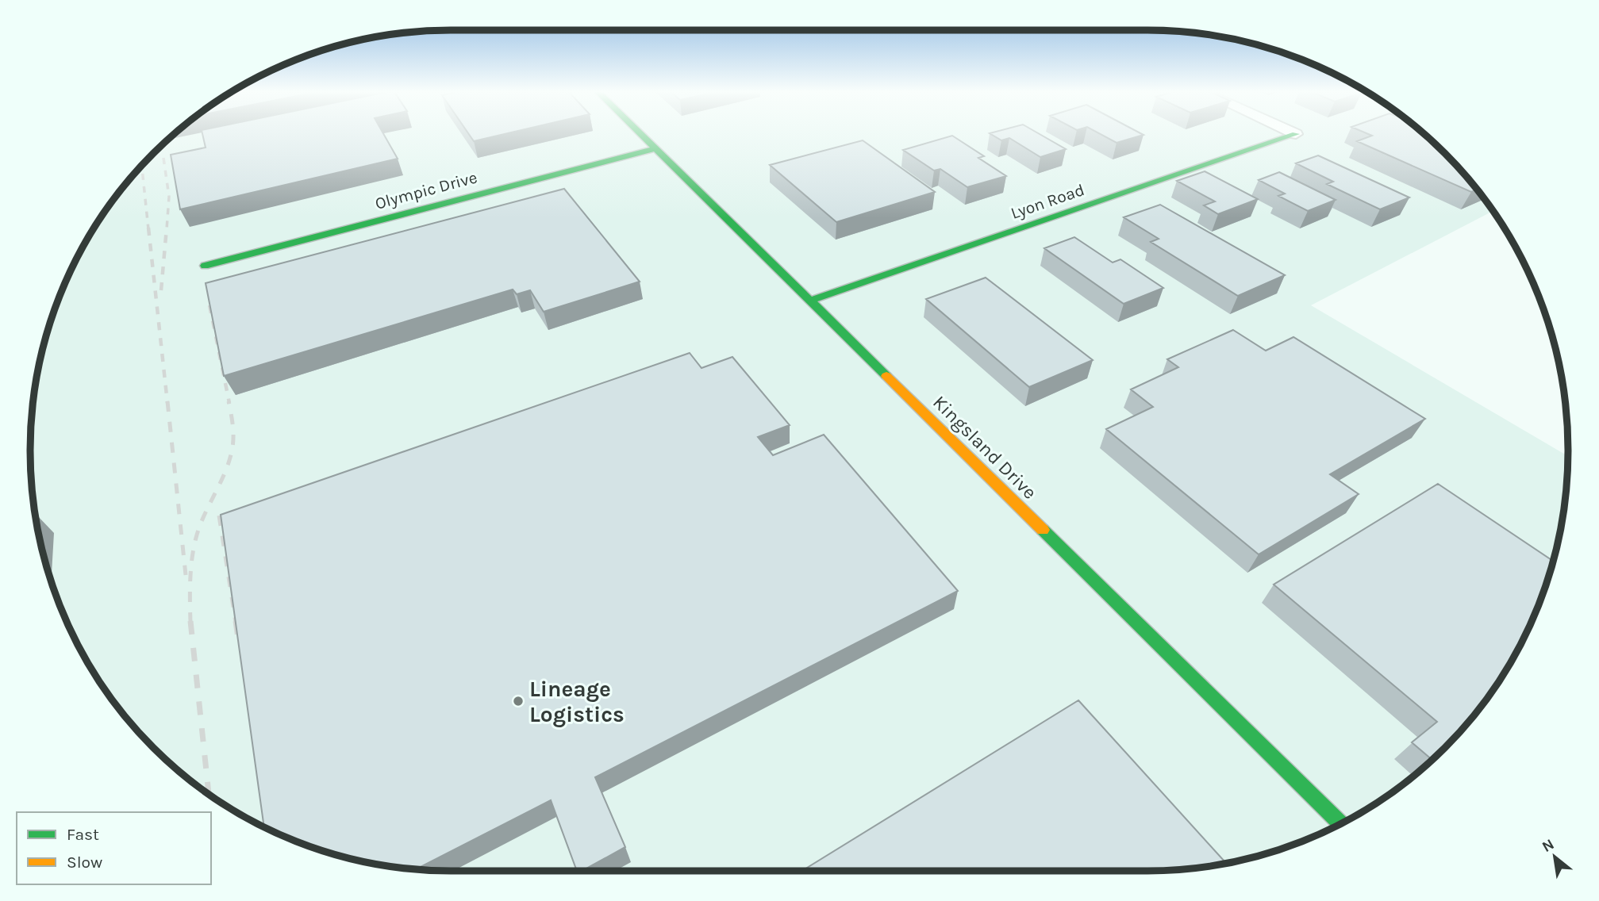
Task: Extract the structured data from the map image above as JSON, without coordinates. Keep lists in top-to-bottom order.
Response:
{
  "streets": {
    "street": ["Olympic Drive", "Lyon Road", "Kingsland Drive"]
  },
  "crossings": [
    ["Olympic Drive", "Kingsland Drive"],
    ["Lyon Road", "Kingsland Drive"]
  ],
  "places": ["Lineage Logistics"],
  "legend": ["Fast", "Slow"],
  "north": "top left"
}
